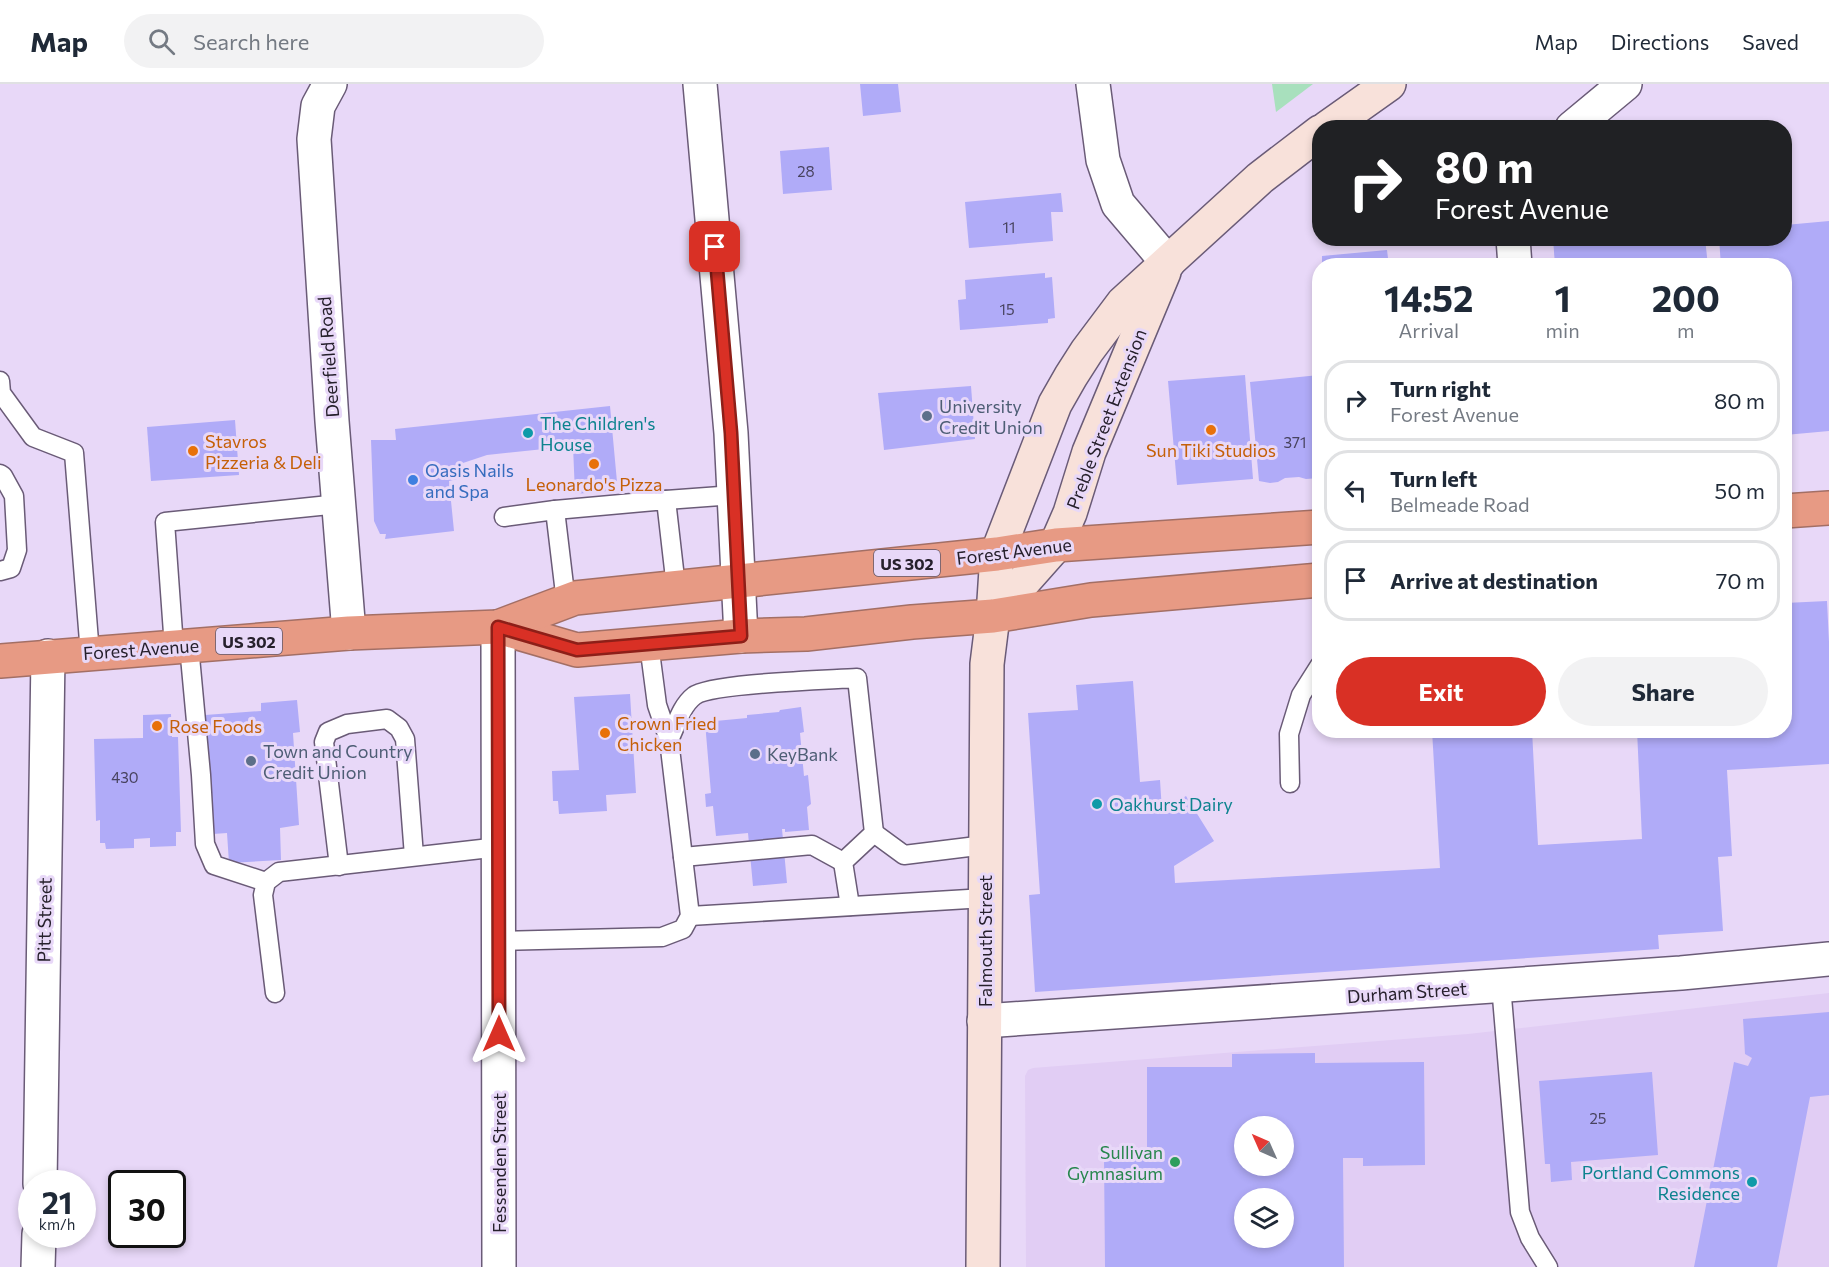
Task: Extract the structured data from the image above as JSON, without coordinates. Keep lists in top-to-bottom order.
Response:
{
  "streets": {
    "highway": ["Forest Avenue", "US 302"],
    "main road": ["Preble Street Extension", "Falmouth Street"],
    "street": [
      "Deerfield Road",
      "Pitt Street",
      "Durham Street",
      "Fessenden Street"
    ]
  },
  "crossings": [
    ["Deerfield Road", "Forest Avenue"],
    ["Preble Street Extension", "Forest Avenue"],
    ["Preble Street Extension", "Falmouth Street"],
    ["Forest Avenue", "Pitt Street"],
    ["Forest Avenue", "Falmouth Street"],
    ["Forest Avenue", "Fessenden Street"],
    ["Falmouth Street", "Durham Street"]
  ],
  "places": [
    "University Credit Union",
    "Sun Tiki Studios",
    "The Children's House",
    "Stavros Pizzeria & Deli",
    "Leonardo's Pizza",
    "Oasis Nails and Spa",
    "Rose Foods",
    "Crown Fried Chicken",
    "KeyBank",
    "Town and Country Credit Union",
    "Oakhurst Dairy",
    "Sullivan Gymnasium",
    "Portland Commons Residence"
  ],
  "house_numbers": [
    "28",
    "11",
    "15",
    "371",
    "430",
    "25"
  ],
  "north": "top left",
  "page": {
    "header": "Map",
    "search": "Search here",
    "nav": ["Map", "Directions", "Saved"],
    "turn": ["80 m", "Forest Avenue"],
    "eta": [
      "14:52",
      "Arrival",
      "1",
      "min",
      "200",
      "m"
    ],
    "list": [
      {
        "name": "Turn right",
        "note": "Forest Avenue",
        "value": "80 m"
      },
      {
        "name": "Turn left",
        "note": "Belmeade Road",
        "value": "50 m"
      },
      {
        "name": "Arrive at destination",
        "value": "70 m"
      }
    ],
    "buttons": ["Exit", "Share"],
    "speed": "21 km/h",
    "limit": "30"
  }
}
